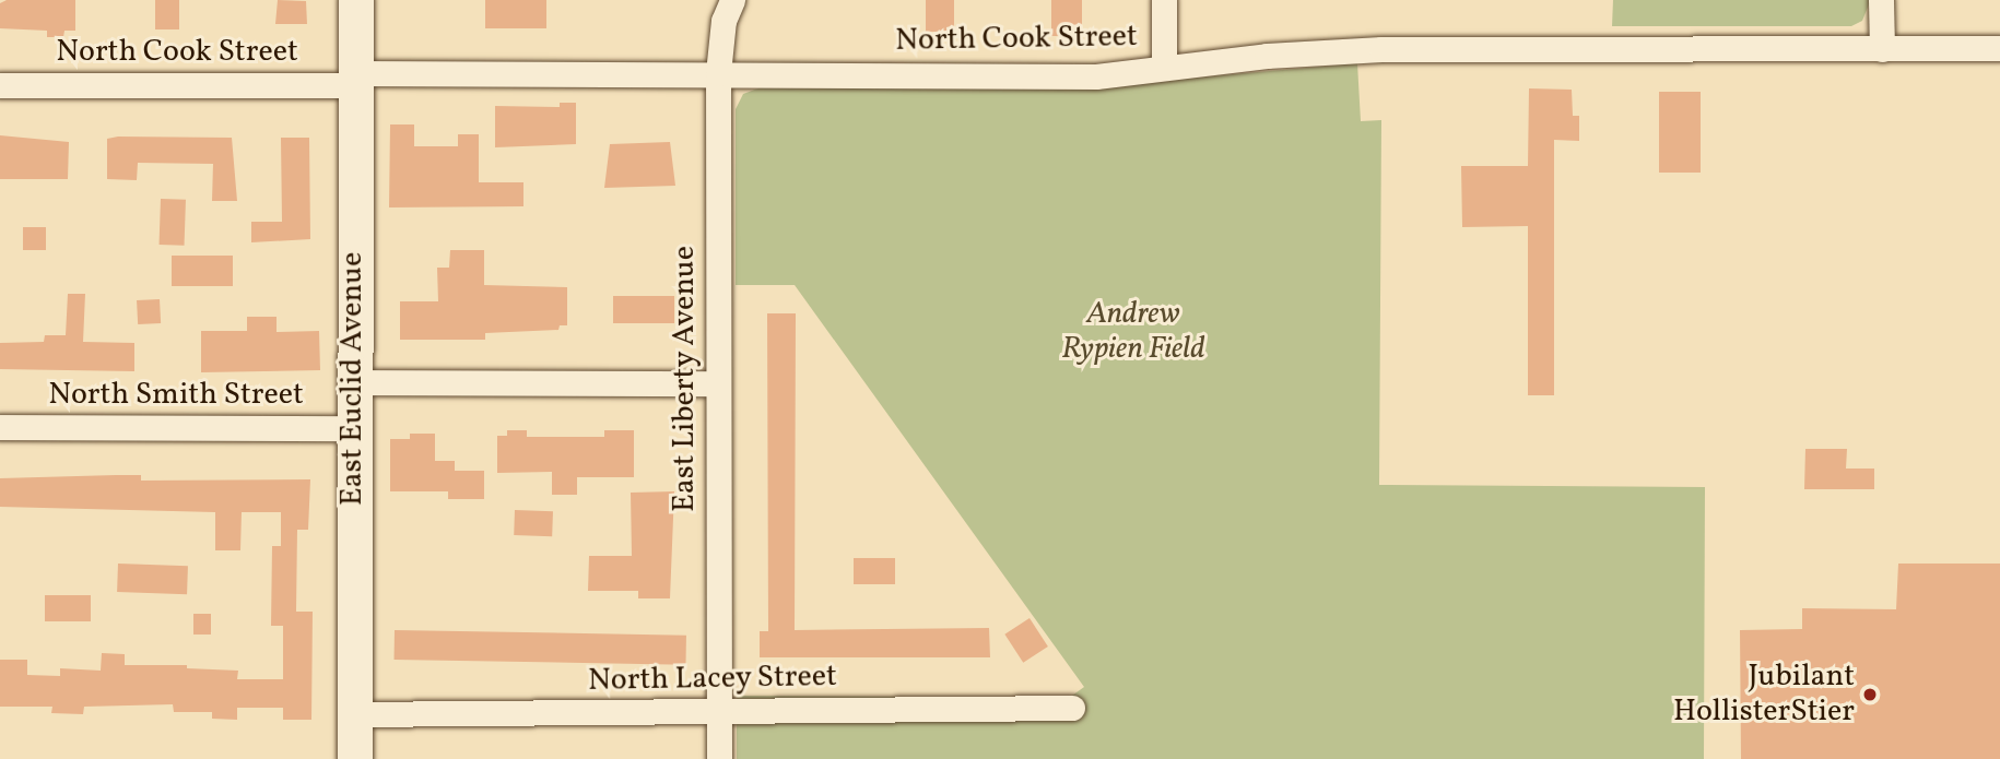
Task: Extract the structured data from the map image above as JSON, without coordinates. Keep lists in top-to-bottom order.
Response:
{
  "streets": {
    "main road": ["East Euclid Avenue"],
    "street": [
      "North Cook Street",
      "East Liberty Avenue",
      "North Smith Street",
      "North Lacey Street"
    ]
  },
  "crossings": [
    ["North Cook Street", "East Euclid Avenue"],
    ["North Cook Street", "East Liberty Avenue"],
    ["East Euclid Avenue", "North Smith Street"],
    ["East Euclid Avenue", "North Lacey Street"],
    ["East Liberty Avenue", "North Lacey Street"]
  ],
  "parks": ["Andrew Rypien Field"],
  "places": ["Jubilant HollisterStier"]
}
